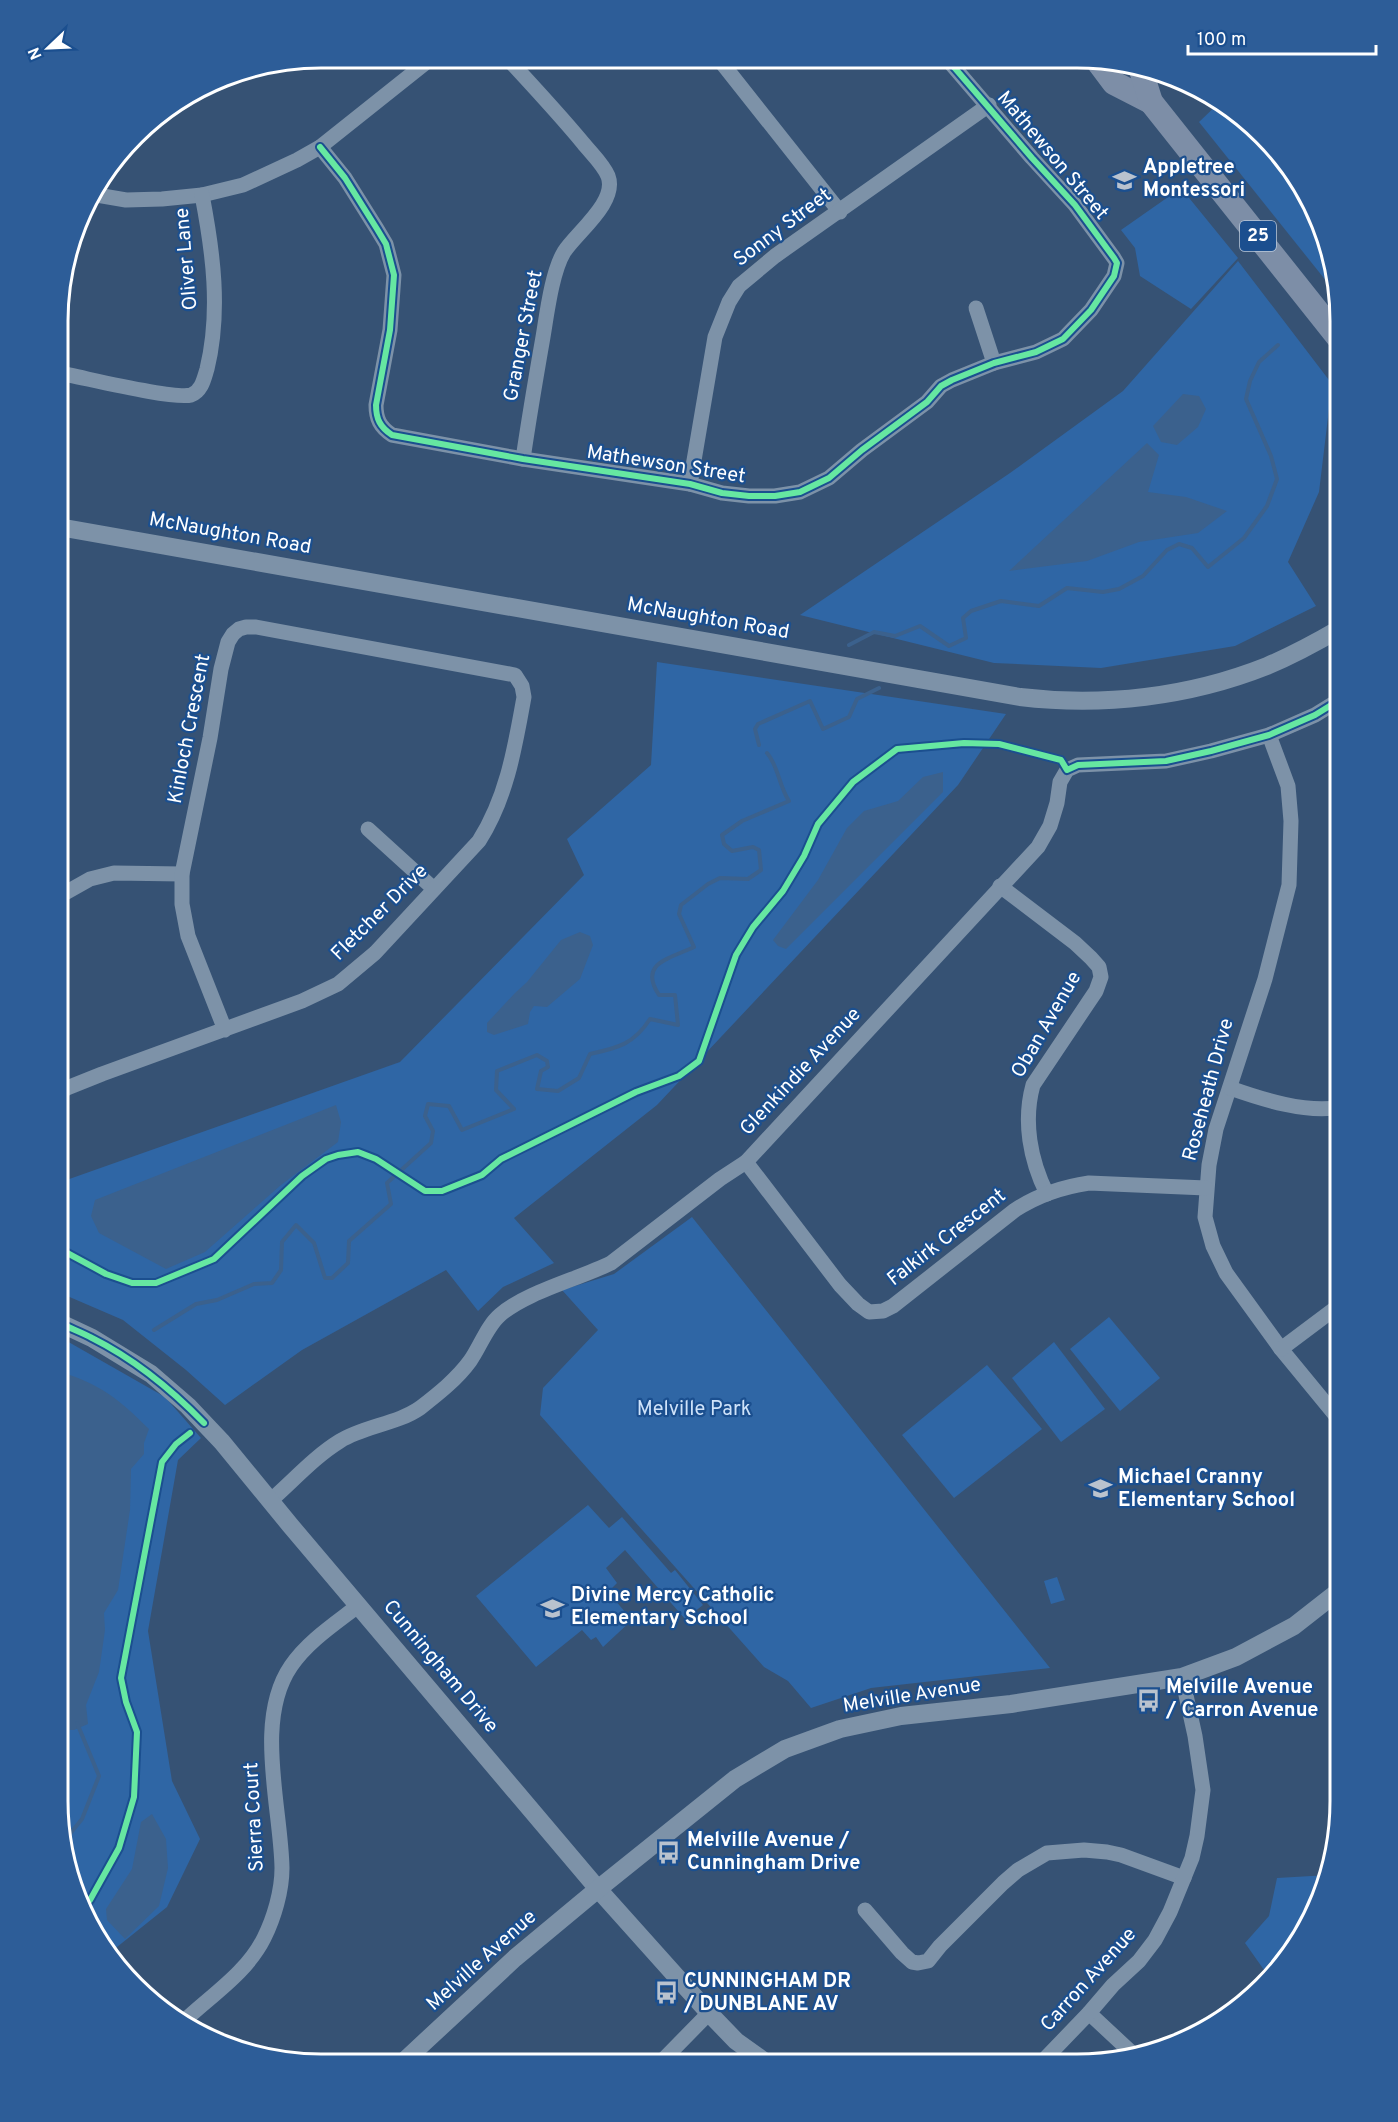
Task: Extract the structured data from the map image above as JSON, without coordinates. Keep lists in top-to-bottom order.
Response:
{
  "streets": {
    "main road": ["25"],
    "street": [
      "Mathewson Street",
      "Sonny Street",
      "Oliver Lane",
      "Granger Street",
      "McNaughton Road",
      "Kinloch Crescent",
      "Fletcher Drive",
      "Oban Avenue",
      "Glenkindie Avenue",
      "Roseheath Drive",
      "Falkirk Crescent",
      "Cunningham Drive",
      "Melville Avenue",
      "Sierra Court",
      "Carron Avenue"
    ]
  },
  "crossings": [
    ["Mathewson Street", "Sonny Street"],
    ["Mathewson Street", "Granger Street"],
    ["Kinloch Crescent", "Fletcher Drive"],
    ["Oban Avenue", "Glenkindie Avenue"],
    ["Oban Avenue", "Falkirk Crescent"],
    ["Glenkindie Avenue", "Roseheath Drive"],
    ["Glenkindie Avenue", "Falkirk Crescent"],
    ["Glenkindie Avenue", "Cunningham Drive"],
    ["Roseheath Drive", "Falkirk Crescent"],
    ["Cunningham Drive", "Melville Avenue"],
    ["Cunningham Drive", "Sierra Court"],
    ["Melville Avenue", "Carron Avenue"]
  ],
  "parks": ["Melville Park"],
  "places": {
    "school or university": ["Appletree Montessori", "Michael Cranny Elementary School", "Divine Mercy Catholic Elementary School"],
    "bus stop": ["Melville Avenue / Carron Avenue", "Melville Avenue / Cunningham Drive", "CUNNINGHAM DR / DUNBLANE AV"]
  },
  "scale_bar": "100 m",
  "north": "bottom left"
}
